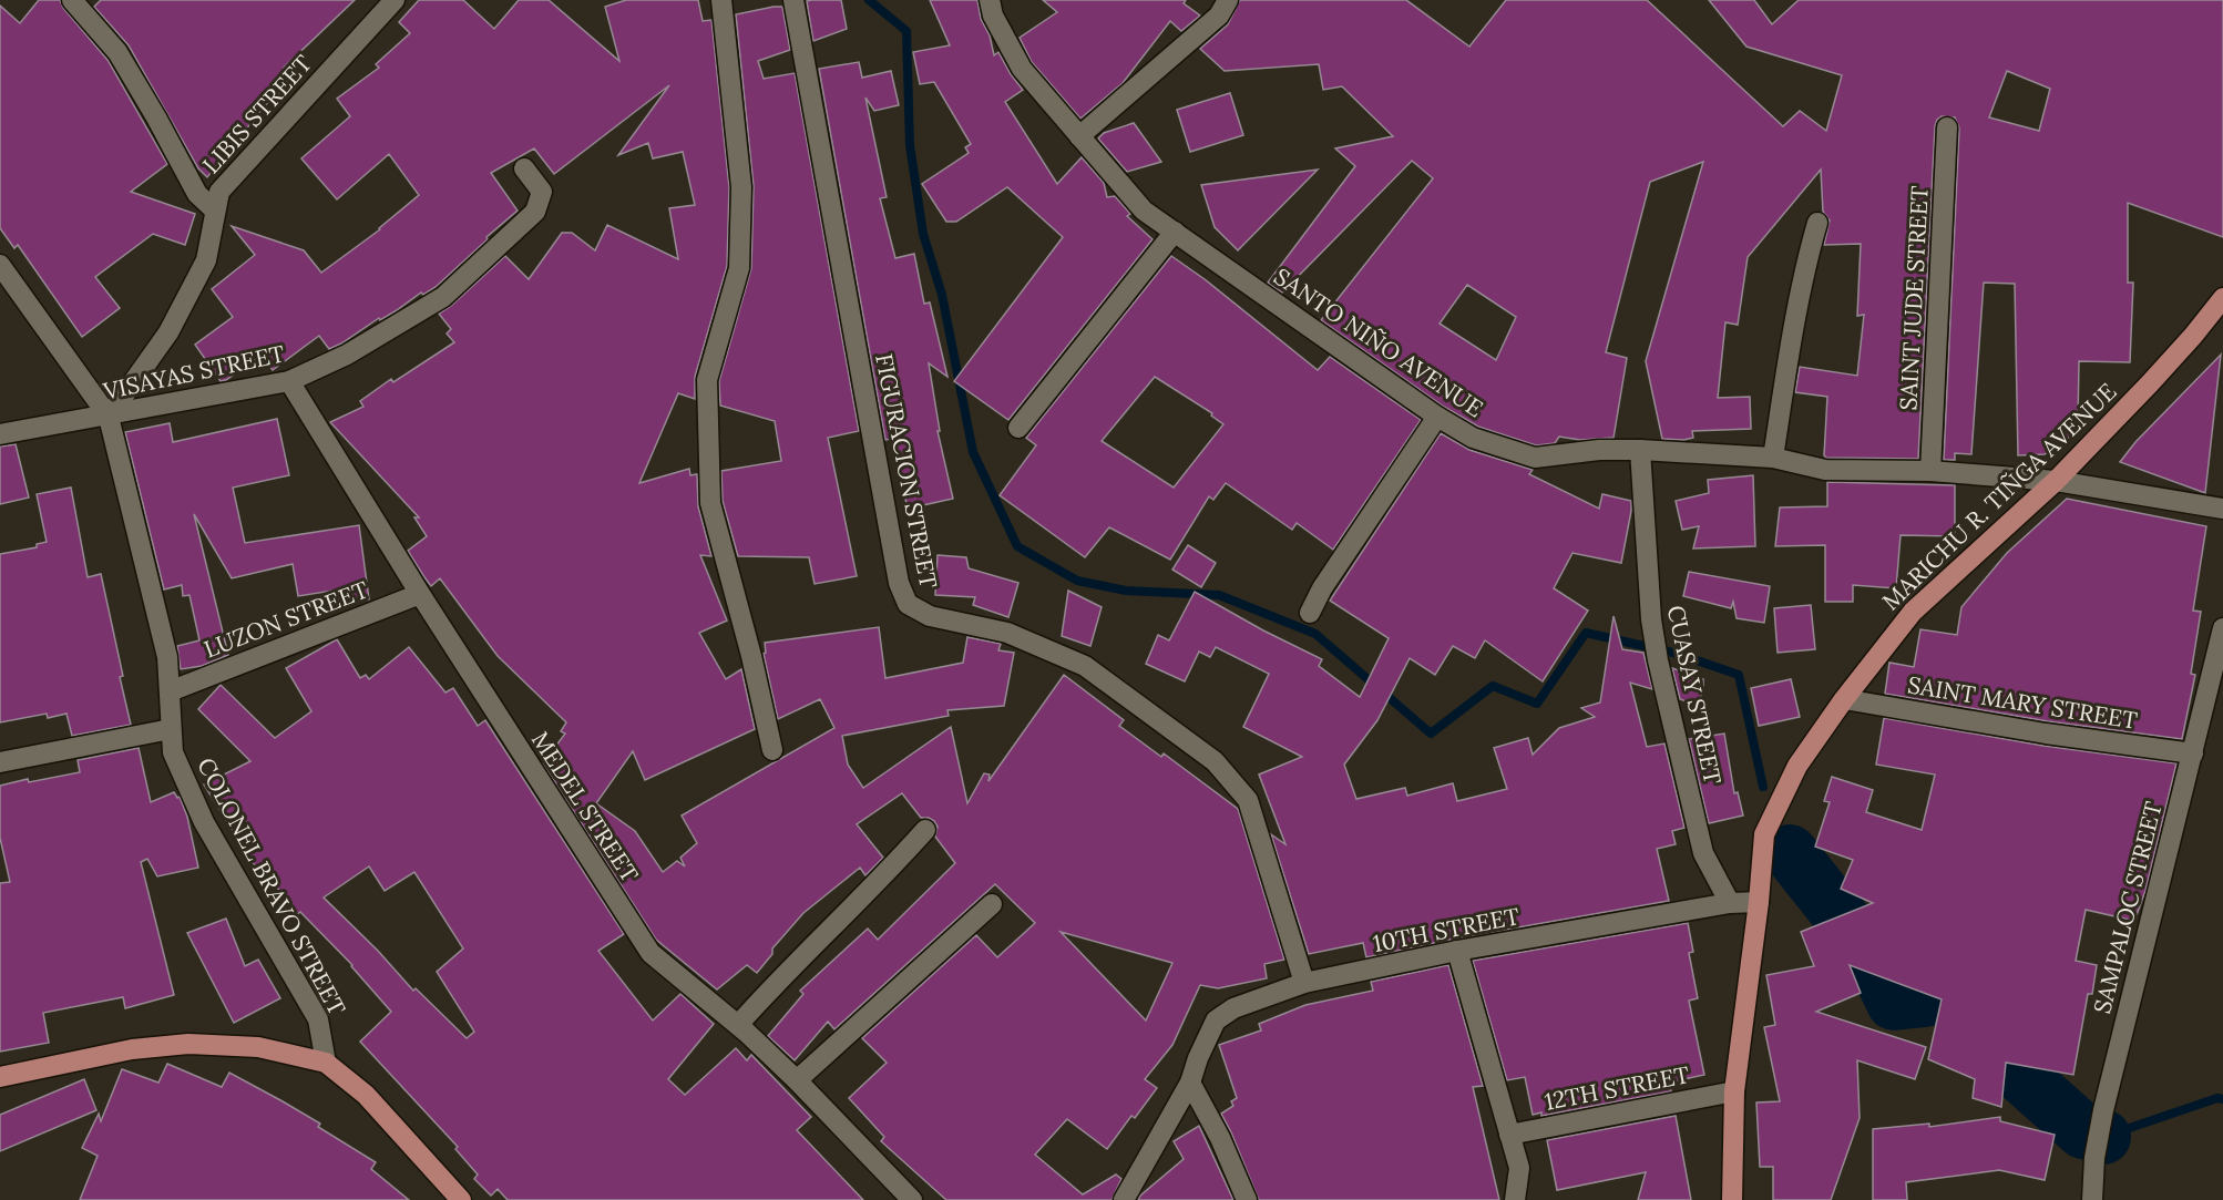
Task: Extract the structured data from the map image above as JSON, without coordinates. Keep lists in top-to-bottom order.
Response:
{
  "streets": {
    "main road": ["MARICHU R. TIÑGA AVENUE"],
    "street": [
      "LIBIS STREET",
      "SAINT JUDE STREET",
      "SANTO NIÑO AVENUE",
      "VISAYAS STREET",
      "FIGURACION STREET",
      "LUZON STREET",
      "CUASAY STREET",
      "SAINT MARY STREET",
      "MEDEL STREET",
      "COLONEL BRAVO STREET",
      "SAMPALOC STREET",
      "10TH STREET",
      "12TH STREET"
    ]
  },
  "crossings": [
    ["LIBIS STREET", "VISAYAS STREET"],
    ["LIBIS STREET", "COLONEL BRAVO STREET"],
    ["SAINT JUDE STREET", "SANTO NIÑO AVENUE"],
    ["SANTO NIÑO AVENUE", "MARICHU R. TIÑGA AVENUE"],
    ["SANTO NIÑO AVENUE", "CUASAY STREET"],
    ["VISAYAS STREET", "MEDEL STREET"],
    ["VISAYAS STREET", "COLONEL BRAVO STREET"],
    ["FIGURACION STREET", "10TH STREET"],
    ["MARICHU R. TIÑGA AVENUE", "SAINT MARY STREET"],
    ["MARICHU R. TIÑGA AVENUE", "10TH STREET"],
    ["MARICHU R. TIÑGA AVENUE", "12TH STREET"],
    ["LUZON STREET", "MEDEL STREET"],
    ["LUZON STREET", "COLONEL BRAVO STREET"],
    ["CUASAY STREET", "10TH STREET"],
    ["SAINT MARY STREET", "SAMPALOC STREET"]
  ]
}
